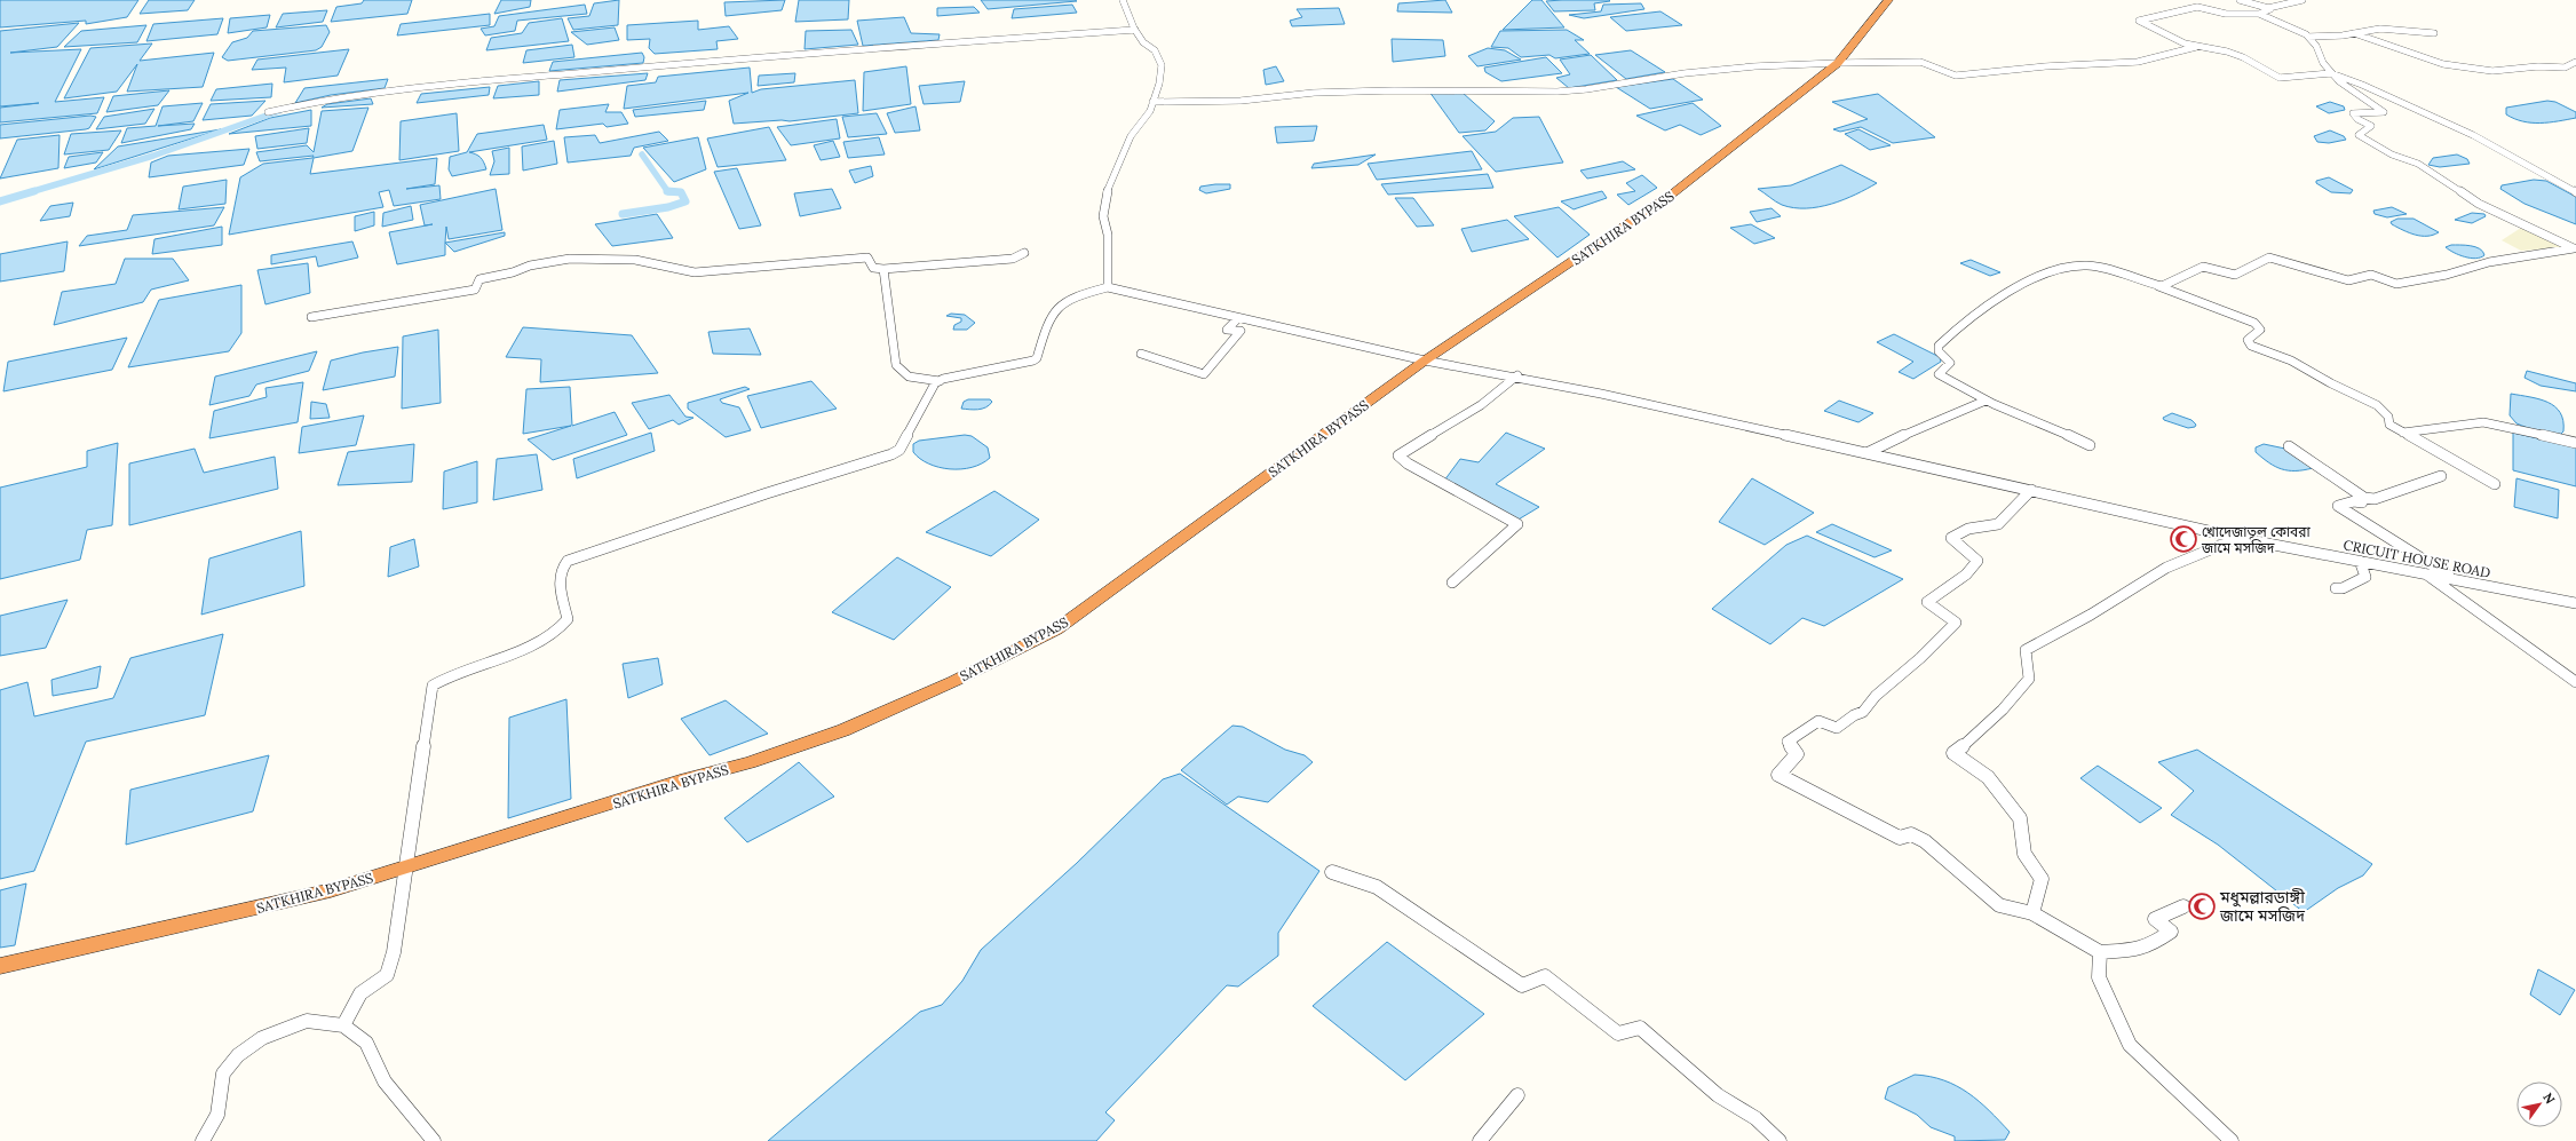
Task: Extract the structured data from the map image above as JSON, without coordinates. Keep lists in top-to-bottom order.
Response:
{
  "streets": {
    "highway": ["SATKHIRA BYPASS"],
    "street": ["CRICUIT HOUSE ROAD"]
  },
  "crossings": [
    ["SATKHIRA BYPASS", "CRICUIT HOUSE ROAD"]
  ],
  "places": {
    "mosque": ["খোদেজাতুল কোবরা জামে মসজিদ", "মধুমল্লারডাঙ্গী জামে মসজিদ"]
  },
  "north": "top right"
}
